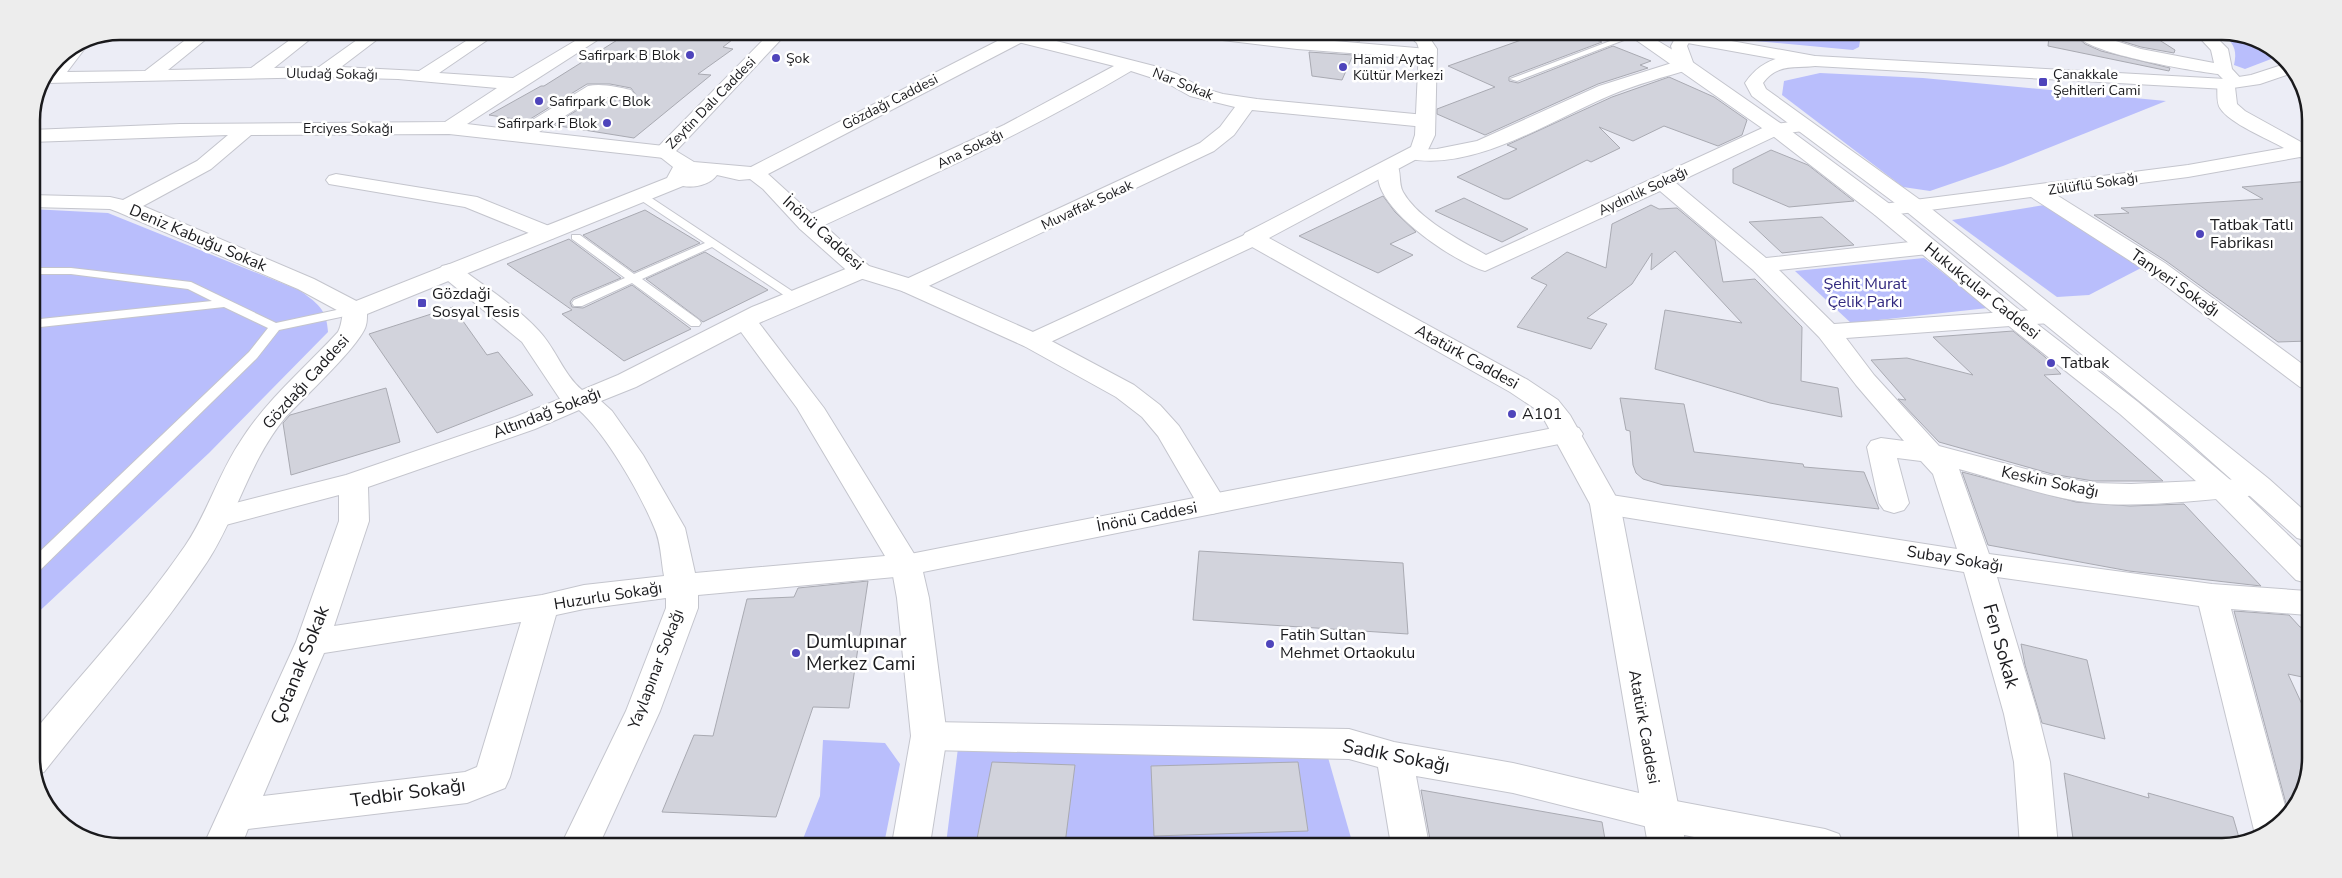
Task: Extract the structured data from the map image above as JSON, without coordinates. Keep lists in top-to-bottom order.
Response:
{
  "streets": {
    "street": [
      "Uludağ Sokağı",
      "Nar Sokak",
      "Gözdağı Caddesi",
      "Zeytin Dalı Caddesi",
      "Erciyes Sokağı",
      "Ana Sokağı",
      "Zülüflü Sokağı",
      "Aydınlık Sokağı",
      "Muvaffak Sokak",
      "İnönü Caddesi",
      "Deniz Kabuğu Sokak",
      "Tanyeri Sokağı",
      "Hukukçular Caddesi",
      "Atatürk Caddesi",
      "Altındağ Sokağı",
      "Keskin Sokağı",
      "Subay Sokağı",
      "Huzurlu Sokağı",
      "Fen Sokak",
      "Çotanak Sokak",
      "Yaylapınar Sokağı",
      "Sadık Sokağı",
      "Tedbir Sokağı"
    ]
  },
  "crossings": [
    ["Nar Sokak", "Ana Sokağı"],
    ["Nar Sokak", "Muvaffak Sokak"],
    ["Gözdağı Caddesi", "İnönü Caddesi"],
    ["Gözdağı Caddesi", "Deniz Kabuğu Sokak"],
    ["Gözdağı Caddesi", "Altındağ Sokağı"],
    ["Zeytin Dalı Caddesi", "Erciyes Sokağı"],
    ["Ana Sokağı", "İnönü Caddesi"],
    ["Zülüflü Sokağı", "Tanyeri Sokağı"],
    ["Zülüflü Sokağı", "Hukukçular Caddesi"],
    ["Aydınlık Sokağı", "Hukukçular Caddesi"],
    ["Aydınlık Sokağı", "Fen Sokak"],
    ["Muvaffak Sokak", "İnönü Caddesi"],
    ["İnönü Caddesi", "Altındağ Sokağı"],
    ["İnönü Caddesi", "Huzurlu Sokağı"],
    ["Hukukçular Caddesi", "Keskin Sokağı"],
    ["Atatürk Caddesi", "Subay Sokağı"],
    ["Atatürk Caddesi", "Sadık Sokağı"],
    ["Altındağ Sokağı", "Çotanak Sokak"],
    ["Altındağ Sokağı", "Yaylapınar Sokağı"],
    ["Keskin Sokağı", "Fen Sokak"],
    ["Subay Sokağı", "Fen Sokak"],
    ["Huzurlu Sokağı", "Çotanak Sokak"],
    ["Huzurlu Sokağı", "Yaylapınar Sokağı"],
    ["Huzurlu Sokağı", "Tedbir Sokağı"],
    ["Çotanak Sokak", "Tedbir Sokağı"]
  ],
  "parks": ["Şehit Murat Çelik Parkı"],
  "places": {
    "other": [
      "Safirpark B Blok",
      "Şok",
      "Hamid Aytaç Kültür Merkezi",
      "Safirpark C Blok",
      "Safirpark F Blok",
      "Tatbak Tatlı Fabrikası",
      "Tatbak",
      "A101",
      "Fatih Sultan Mehmet Ortaokulu",
      "Dumlupınar Merkez Cami"
    ],
    "transit": ["Çanakkale Şehitleri Cami", "Gözdaği Sosyal Tesi̇s"]
  }
}
